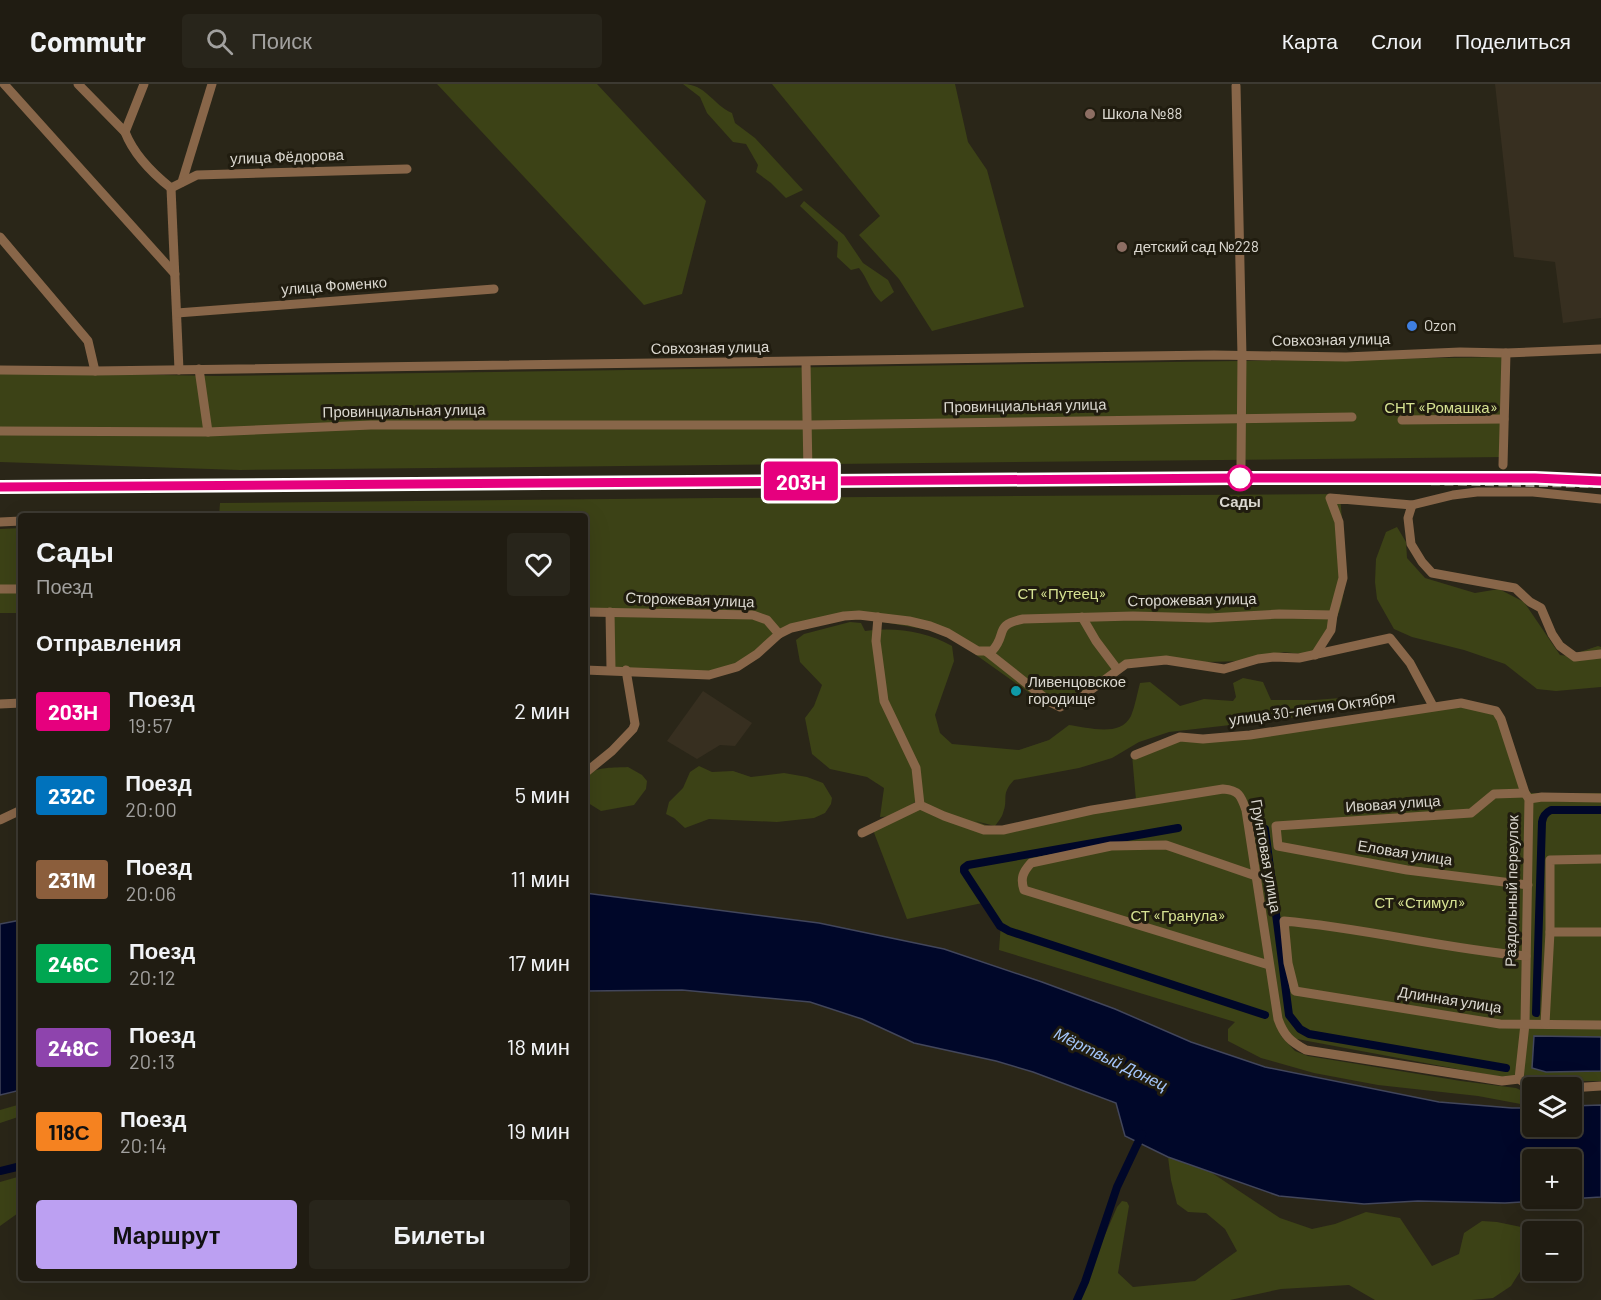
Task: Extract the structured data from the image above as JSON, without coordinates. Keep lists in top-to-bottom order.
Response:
{
  "streets": {
    "street": [
      "улица Фёдорова",
      "улица Фоменко",
      "Совхозная улица",
      "Провинциальная улица",
      "Сторожевая улица",
      "улица 30-летия Октября",
      "Ивовая улица",
      "Еловая улица",
      "Грунтовая улица",
      "Раздольный переулок",
      "Длинная улица"
    ]
  },
  "crossings": [
    ["улица 30-летия Октября", "Раздольный переулок"],
    ["Ивовая улица", "Еловая улица"],
    ["Ивовая улица", "Раздольный переулок"],
    ["Еловая улица", "Раздольный переулок"],
    ["Грунтовая улица", "Раздольный переулок"],
    ["Раздольный переулок", "Длинная улица"]
  ],
  "water": ["Мёртвый Донец"],
  "parks": [
    "СНТ «Ромашка»",
    "СТ «Путеец»",
    "СТ «Стимул»",
    "СТ «Гранула»"
  ],
  "places": [
    "Школа №88",
    "детский сад №228",
    "Ozon",
    "Сады",
    "Ливенцовское городище"
  ],
  "page": {
    "header": "Commutr",
    "search": "Поиск",
    "nav": ["Карта", "Слои", "Поделиться"],
    "on_map": "203Н",
    "heading": [
      ["Сады", "Поезд"],
      "Отправления"
    ],
    "list": [
      {
        "mark": "203Н",
        "name": "Поезд",
        "note": "19:57",
        "value": "2 мин"
      },
      {
        "mark": "232C",
        "name": "Поезд",
        "note": "20:00",
        "value": "5 мин"
      },
      {
        "mark": "231М",
        "name": "Поезд",
        "note": "20:06",
        "value": "11 мин"
      },
      {
        "mark": "246С",
        "name": "Поезд",
        "note": "20:12",
        "value": "17 мин"
      },
      {
        "mark": "248С",
        "name": "Поезд",
        "note": "20:13",
        "value": "18 мин"
      },
      {
        "mark": "118С",
        "name": "Поезд",
        "note": "20:14",
        "value": "19 мин"
      }
    ],
    "map_buttons": ["+", "−"],
    "buttons": ["Маршрут", "Билеты"]
  }
}
